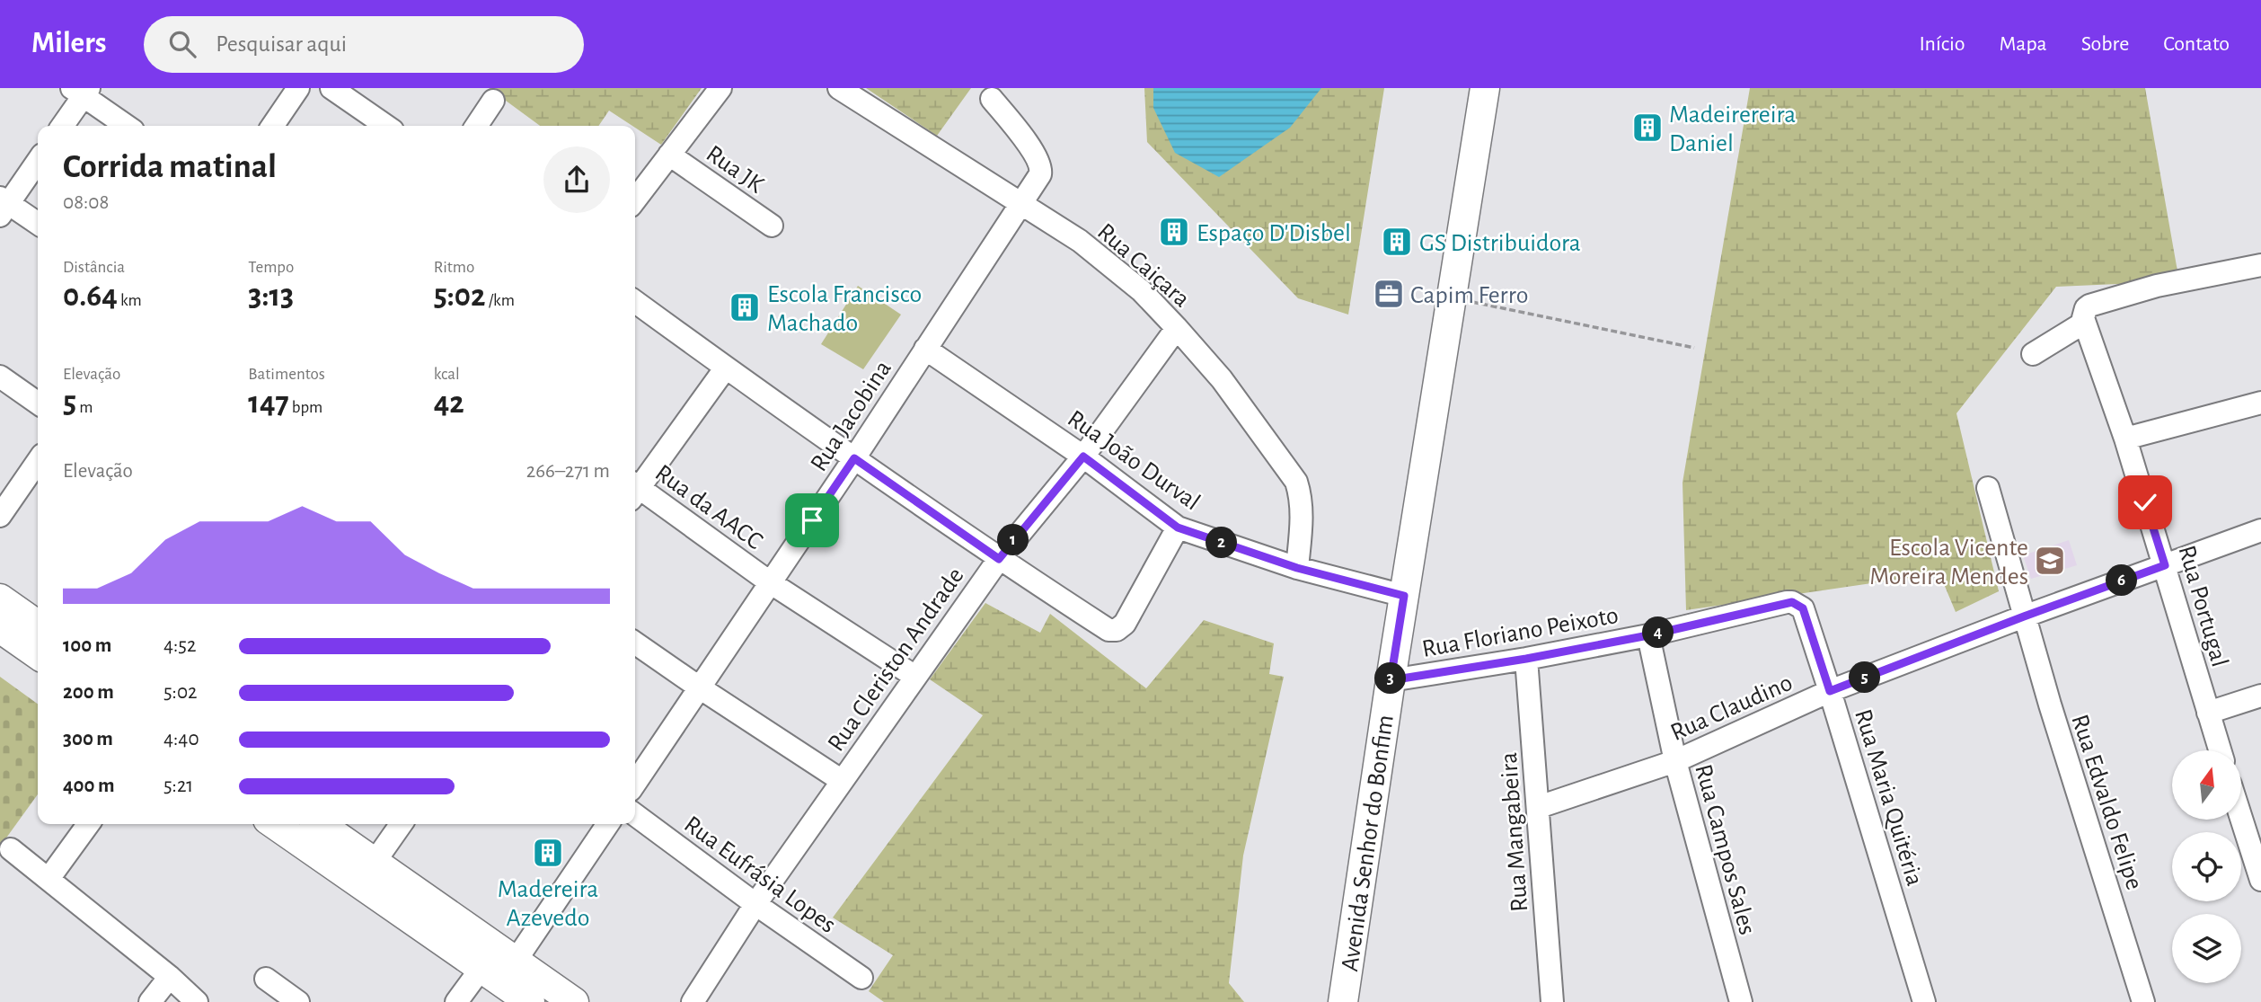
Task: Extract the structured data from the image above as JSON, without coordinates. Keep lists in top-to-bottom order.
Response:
{
  "streets": {
    "main road": ["Avenida Senhor do Bonfim"],
    "street": [
      "Rua JK",
      "Rua Caiçara",
      "Rua Jacobina",
      "Rua João Durval",
      "Rua da AACC",
      "Rua Portugal",
      "Rua Floriano Peixoto",
      "Rua Cleriston Andrade",
      "Rua Claudino",
      "Rua Maria Quitéria",
      "Rua Edvaldo Felipe",
      "Rua Mangabeira",
      "Rua Campos Sales",
      "Rua Eufrásia Lopes"
    ]
  },
  "crossings": [
    ["Rua Caiçara", "Rua Jacobina"],
    ["Rua Caiçara", "Rua João Durval"],
    ["Rua Caiçara", "Rua Cleriston Andrade"],
    ["Rua Jacobina", "Rua João Durval"],
    ["Rua Jacobina", "Rua da AACC"],
    ["Rua João Durval", "Rua Cleriston Andrade"],
    ["Rua João Durval", "Avenida Senhor do Bonfim"],
    ["Rua da AACC", "Rua Cleriston Andrade"],
    ["Rua Portugal", "Rua Claudino"],
    ["Rua Floriano Peixoto", "Rua Maria Quitéria"],
    ["Rua Floriano Peixoto", "Rua Mangabeira"],
    ["Rua Floriano Peixoto", "Avenida Senhor do Bonfim"],
    ["Rua Floriano Peixoto", "Rua Campos Sales"],
    ["Rua Cleriston Andrade", "Rua Eufrásia Lopes"],
    ["Rua Claudino", "Rua Maria Quitéria"],
    ["Rua Claudino", "Rua Edvaldo Felipe"],
    ["Rua Claudino", "Rua Mangabeira"],
    ["Rua Claudino", "Rua Campos Sales"]
  ],
  "places": {
    "building": [
      "Madeirereira Daniel",
      "Espaço D'Disbel",
      "GS Distribuidora",
      "Escola Francisco Machado",
      "Madereira Azevedo"
    ],
    "office": ["Capim Ferro"],
    "school or university": ["Escola Vicente Moreira Mendes"]
  },
  "north": "top",
  "page": {
    "header": "Milers",
    "search": "Pesquisar aqui",
    "nav": [
      "Início",
      "Mapa",
      "Sobre",
      "Contato"
    ],
    "heading": ["Corrida matinal", "08:08"],
    "stats": [
      ["Distância", "0.64 km"],
      ["Tempo", "3:13"],
      ["Ritmo", "5:02 /km"],
      ["Elevação", "5 m"],
      ["Batimentos", "147 bpm"],
      ["kcal", "42"]
    ],
    "chart": ["Elevação", "266–271 m"],
    "pins": [
      "1",
      "2",
      "6",
      "4",
      "5",
      "3"
    ],
    "list": [
      {
        "name": "100 m",
        "note": "4:52"
      },
      {
        "name": "200 m",
        "note": "5:02"
      },
      {
        "name": "300 m",
        "note": "4:40"
      },
      {
        "name": "400 m",
        "note": "5:21"
      }
    ]
  }
}
